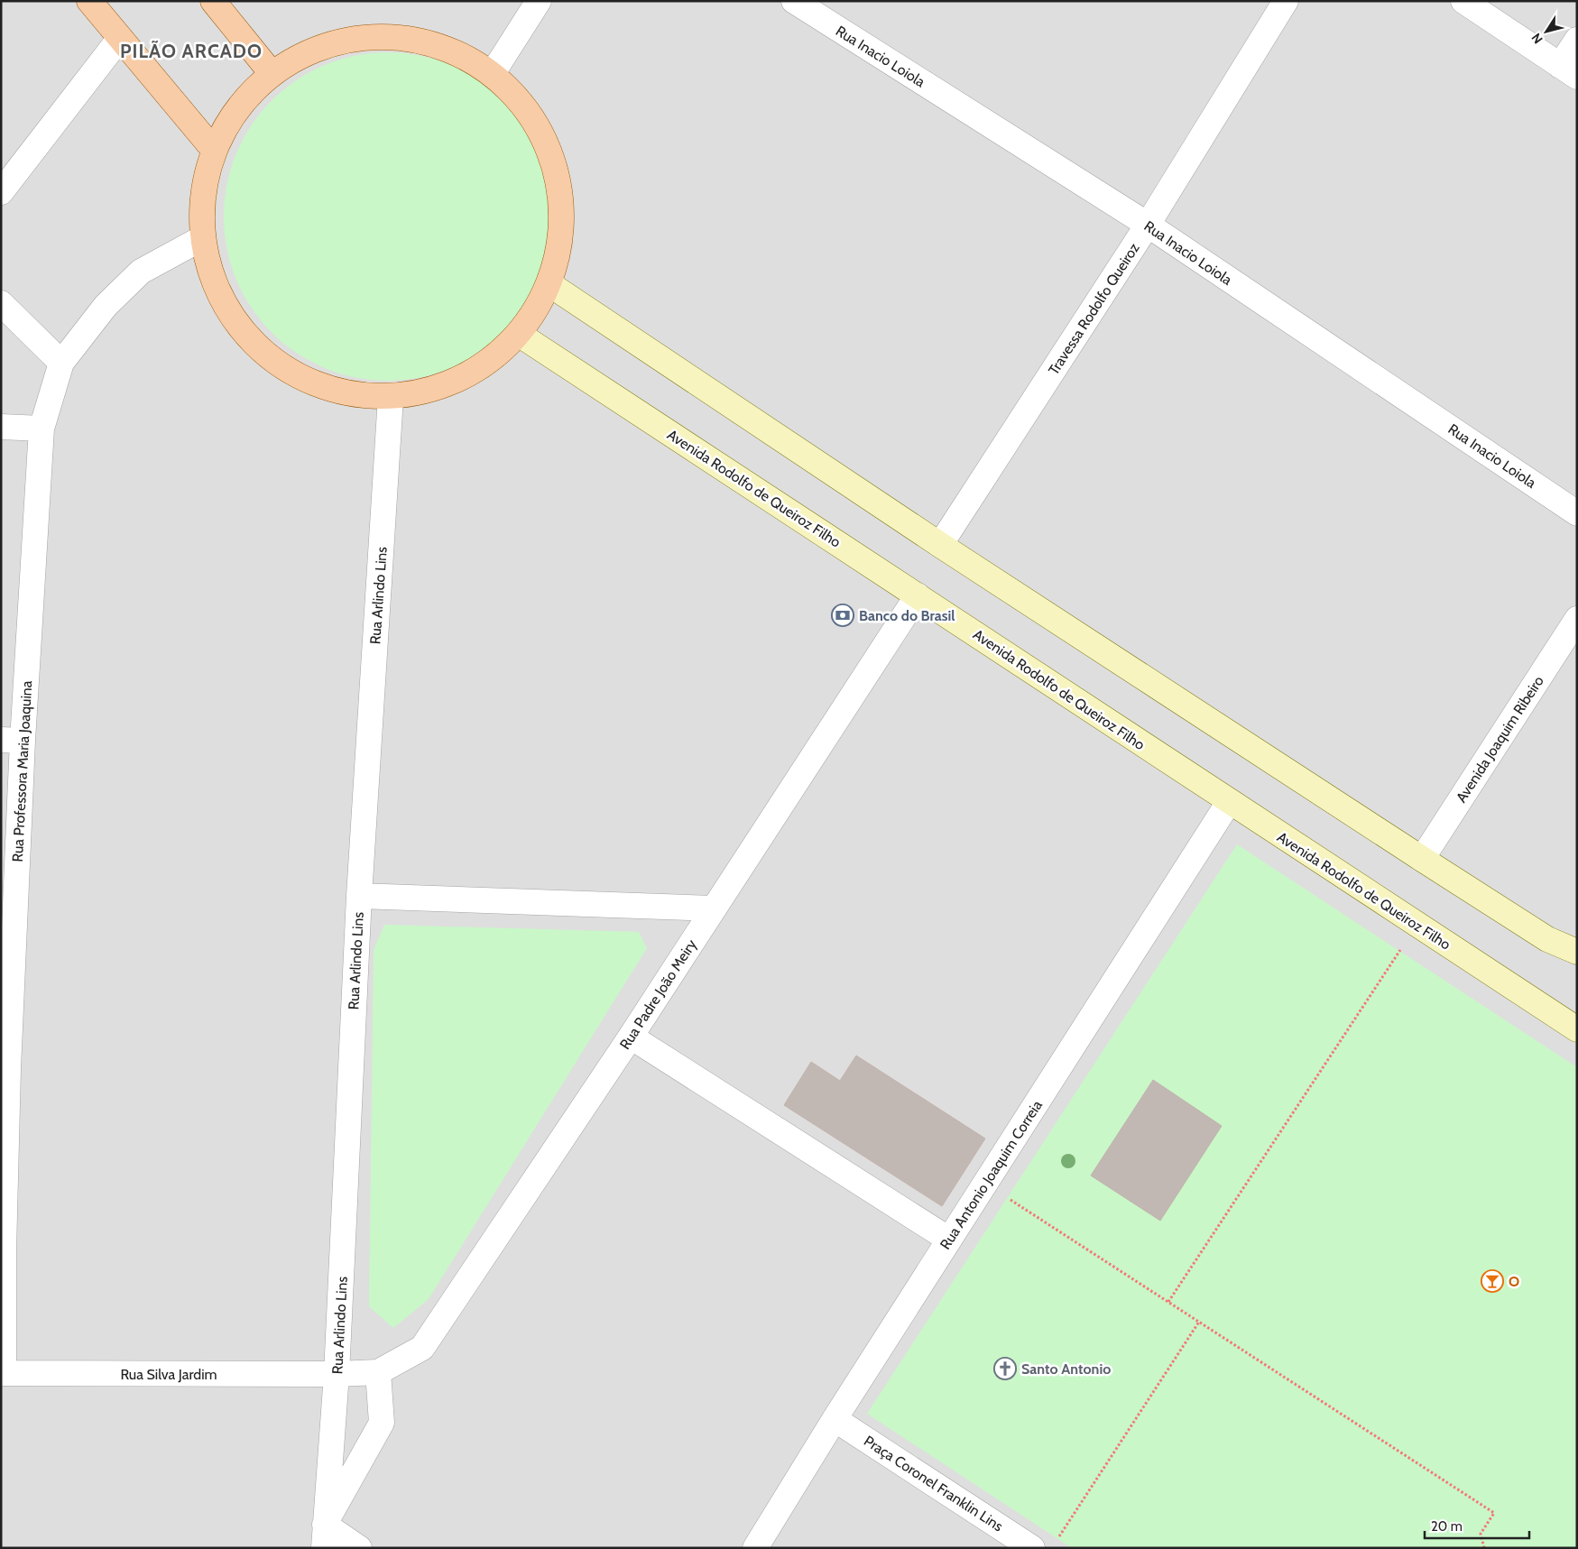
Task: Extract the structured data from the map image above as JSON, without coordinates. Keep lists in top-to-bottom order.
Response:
{
  "streets": {
    "main road": ["Avenida Rodolfo de Queiroz Filho"],
    "street": [
      "Rua Inacio Loiola",
      "Travessa Rodolfo Queiroz",
      "Rua Arlindo Lins",
      "Avenida Joaquim Ribeiro",
      "Rua Professora Maria Joaquina",
      "Rua Padre João Meiry",
      "Rua Antonio Joaquim Correia",
      "Rua Silva Jardim",
      "Praça Coronel Franklin Lins"
    ]
  },
  "crossings": [
    ["Rua Inacio Loiola", "Travessa Rodolfo Queiroz"],
    ["Avenida Rodolfo de Queiroz Filho", "Rua Padre João Meiry"],
    ["Avenida Rodolfo de Queiroz Filho", "Rua Antonio Joaquim Correia"],
    ["Rua Arlindo Lins", "Rua Silva Jardim"],
    ["Rua Professora Maria Joaquina", "Rua Silva Jardim"],
    ["Rua Padre João Meiry", "Rua Silva Jardim"],
    ["Rua Antonio Joaquim Correia", "Praça Coronel Franklin Lins"]
  ],
  "districts": ["PILÃO ARCADO"],
  "places": {
    "bank": ["Banco do Brasil"],
    "bar": ["O"],
    "church": ["Santo Antonio"]
  },
  "scale_bar": "20 m",
  "north": "bottom left"
}
